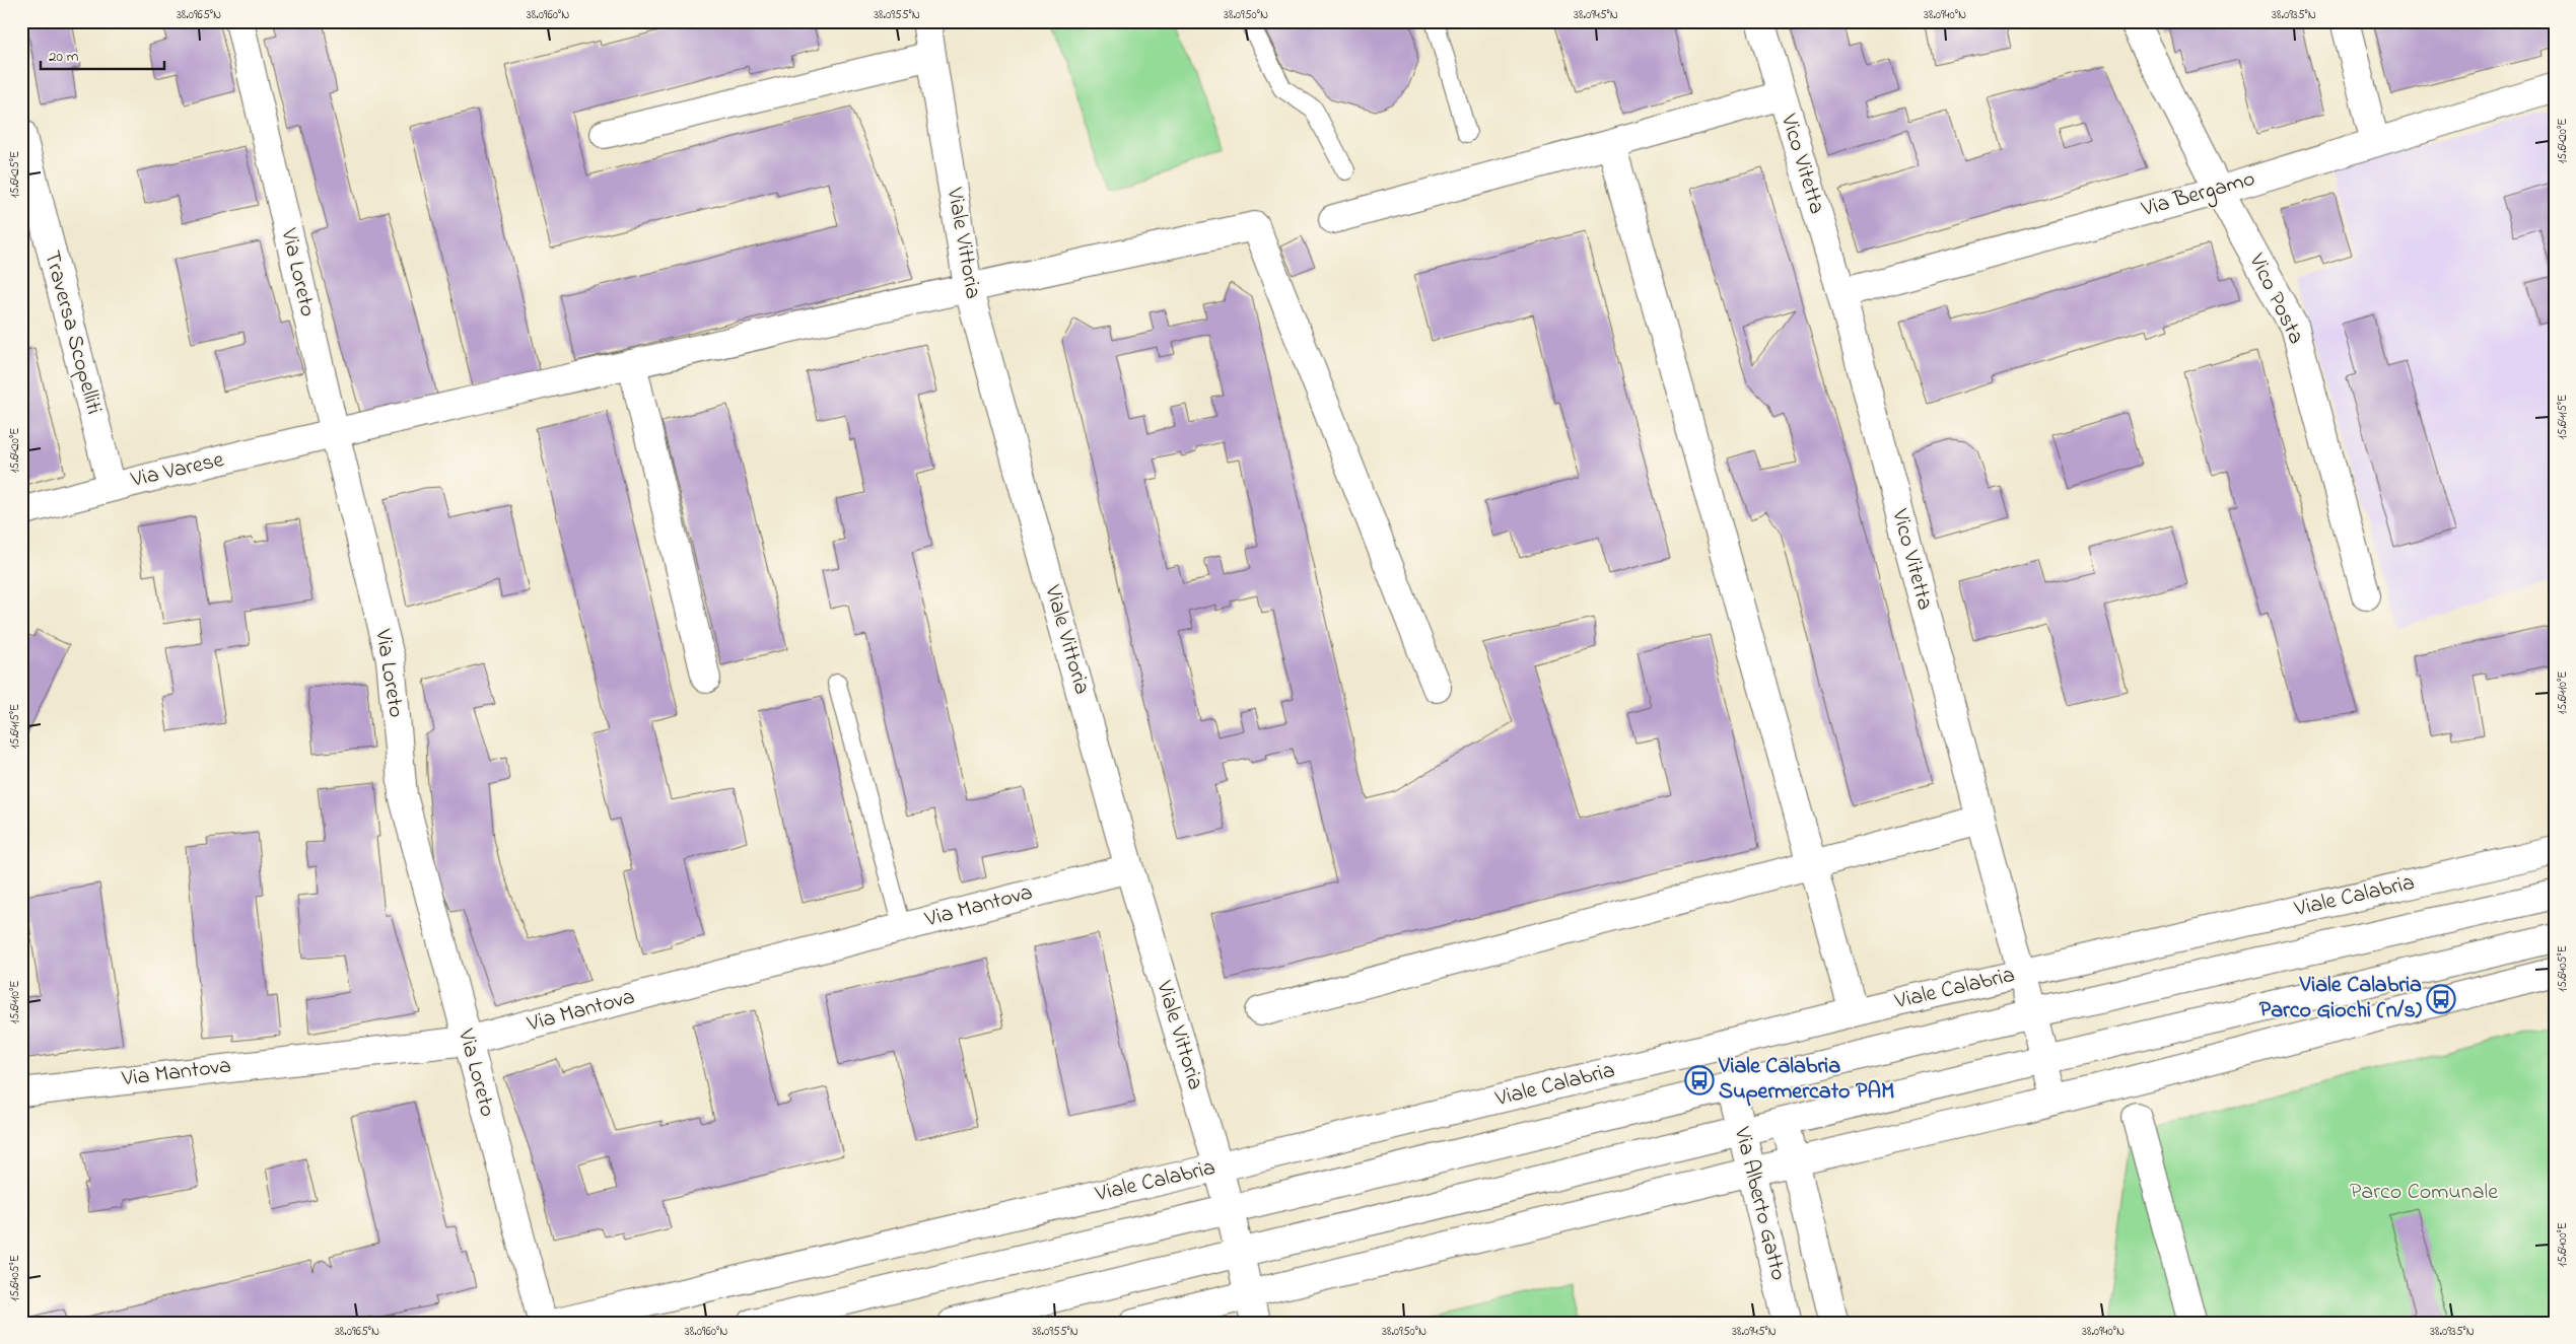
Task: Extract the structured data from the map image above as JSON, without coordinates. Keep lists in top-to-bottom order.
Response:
{
  "streets": {
    "street": [
      "Vico Vitetta",
      "Via Bergamo",
      "Viale Vittoria",
      "Via Loreto",
      "Vico Posta",
      "Traversa Scopelliti",
      "Via Varese",
      "Viale Calabria",
      "Via Mantova",
      "Via Alberto Gatto"
    ]
  },
  "crossings": [
    ["Vico Vitetta", "Via Bergamo"],
    ["Vico Vitetta", "Viale Calabria"],
    ["Via Bergamo", "Vico Posta"],
    ["Viale Vittoria", "Via Varese"],
    ["Viale Vittoria", "Viale Calabria"],
    ["Viale Vittoria", "Via Mantova"],
    ["Via Loreto", "Via Varese"],
    ["Via Loreto", "Via Mantova"],
    ["Traversa Scopelliti", "Via Varese"],
    ["Viale Calabria", "Via Alberto Gatto"]
  ],
  "parks": ["Parco Comunale"],
  "places": {
    "bus stop": ["Viale Calabria Parco Giochi (n/s)", "Viale Calabria Supermercato PAM"]
  },
  "scale_bar": "20 m",
  "coordinates": [
    "38.0965°N",
    "38.0960°N",
    "38.0955°N",
    "38.0950°N",
    "38.0945°N",
    "38.0940°N",
    "38.0935°N",
    "15.6420°E",
    "15.6425°E",
    "15.6415°E",
    "15.6410°E",
    "15.6405°E",
    "15.6400°E"
  ]
}
